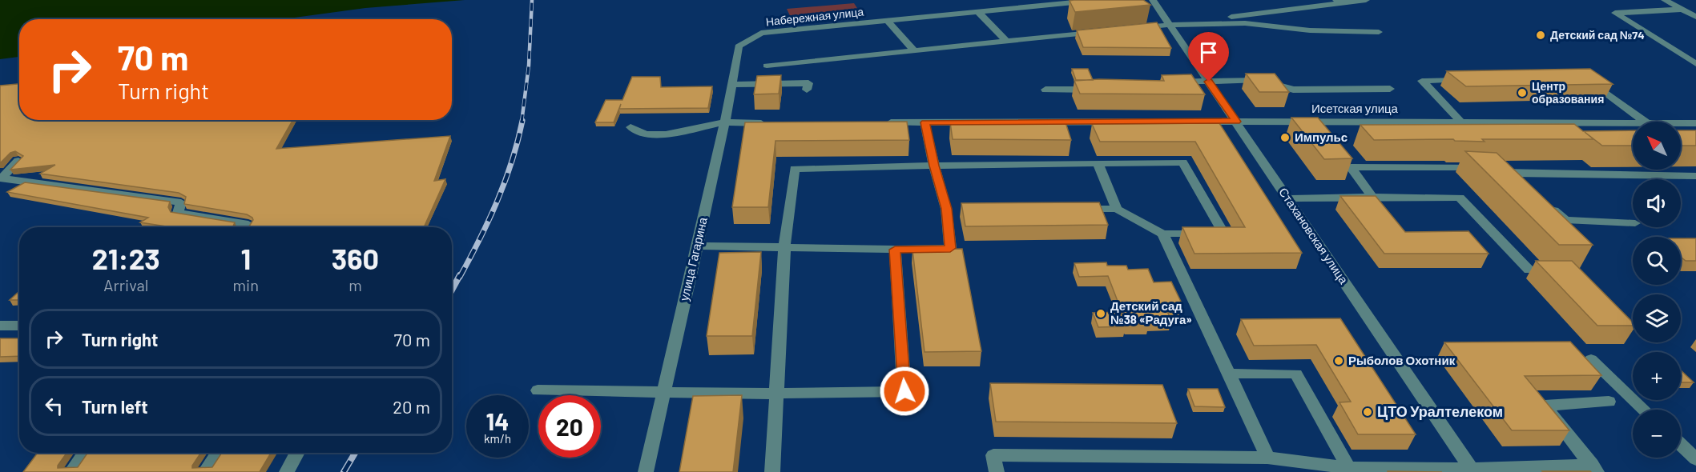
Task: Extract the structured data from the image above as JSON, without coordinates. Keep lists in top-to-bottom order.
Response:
{
  "streets": {
    "street": [
      "Набережная улица",
      "Исетская улица",
      "Стахановская улица",
      "улица Гагарина"
    ]
  },
  "crossings": [
    ["Набережная улица", "улица Гагарина"],
    ["Исетская улица", "Стахановская улица"]
  ],
  "places": [
    "Детский сад №74",
    "Центр образования",
    "Импульс",
    "Детский сад №38 «Радуга»",
    "Рыболов Охотник",
    "ЦТО Уралтелеком"
  ],
  "north": "top left",
  "page": {
    "turn": ["70 m", "Turn right"],
    "map_buttons": ["+", "−"],
    "eta": [
      "21:23",
      "Arrival",
      "1",
      "min",
      "360",
      "m"
    ],
    "list": [
      {
        "name": "Turn right",
        "value": "70 m"
      },
      {
        "name": "Turn left",
        "value": "20 m"
      }
    ],
    "speed": "14 km/h",
    "limit": "20"
  }
}
